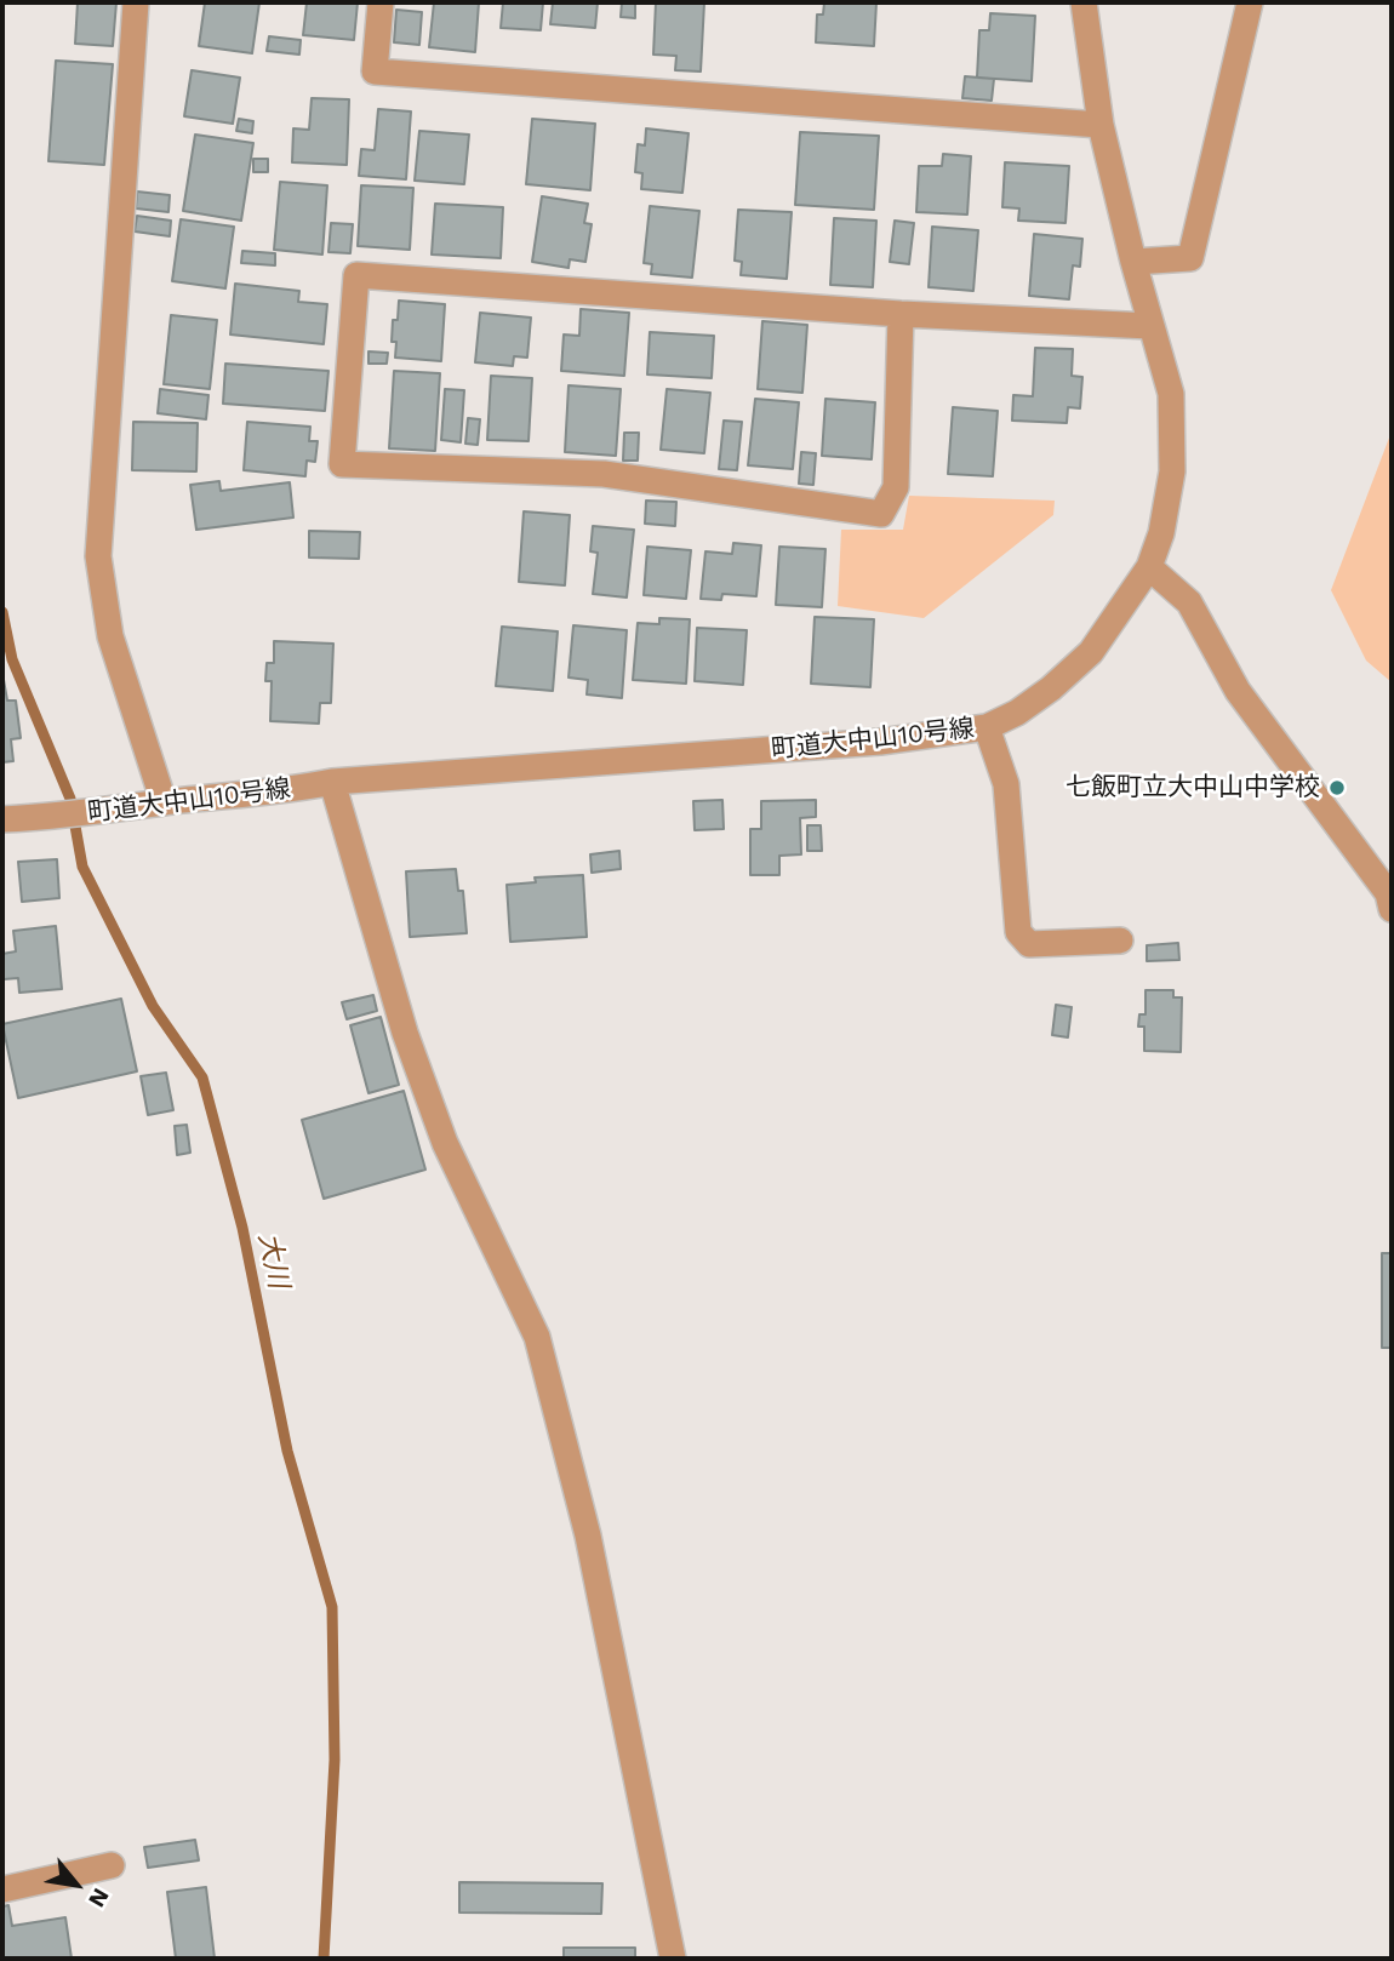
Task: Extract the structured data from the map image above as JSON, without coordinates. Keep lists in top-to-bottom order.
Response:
{
  "streets": {
    "street": ["町道大中山10号線"]
  },
  "water": ["大川"],
  "places": ["七飯町立大中山中学校"],
  "north": "bottom right"
}
